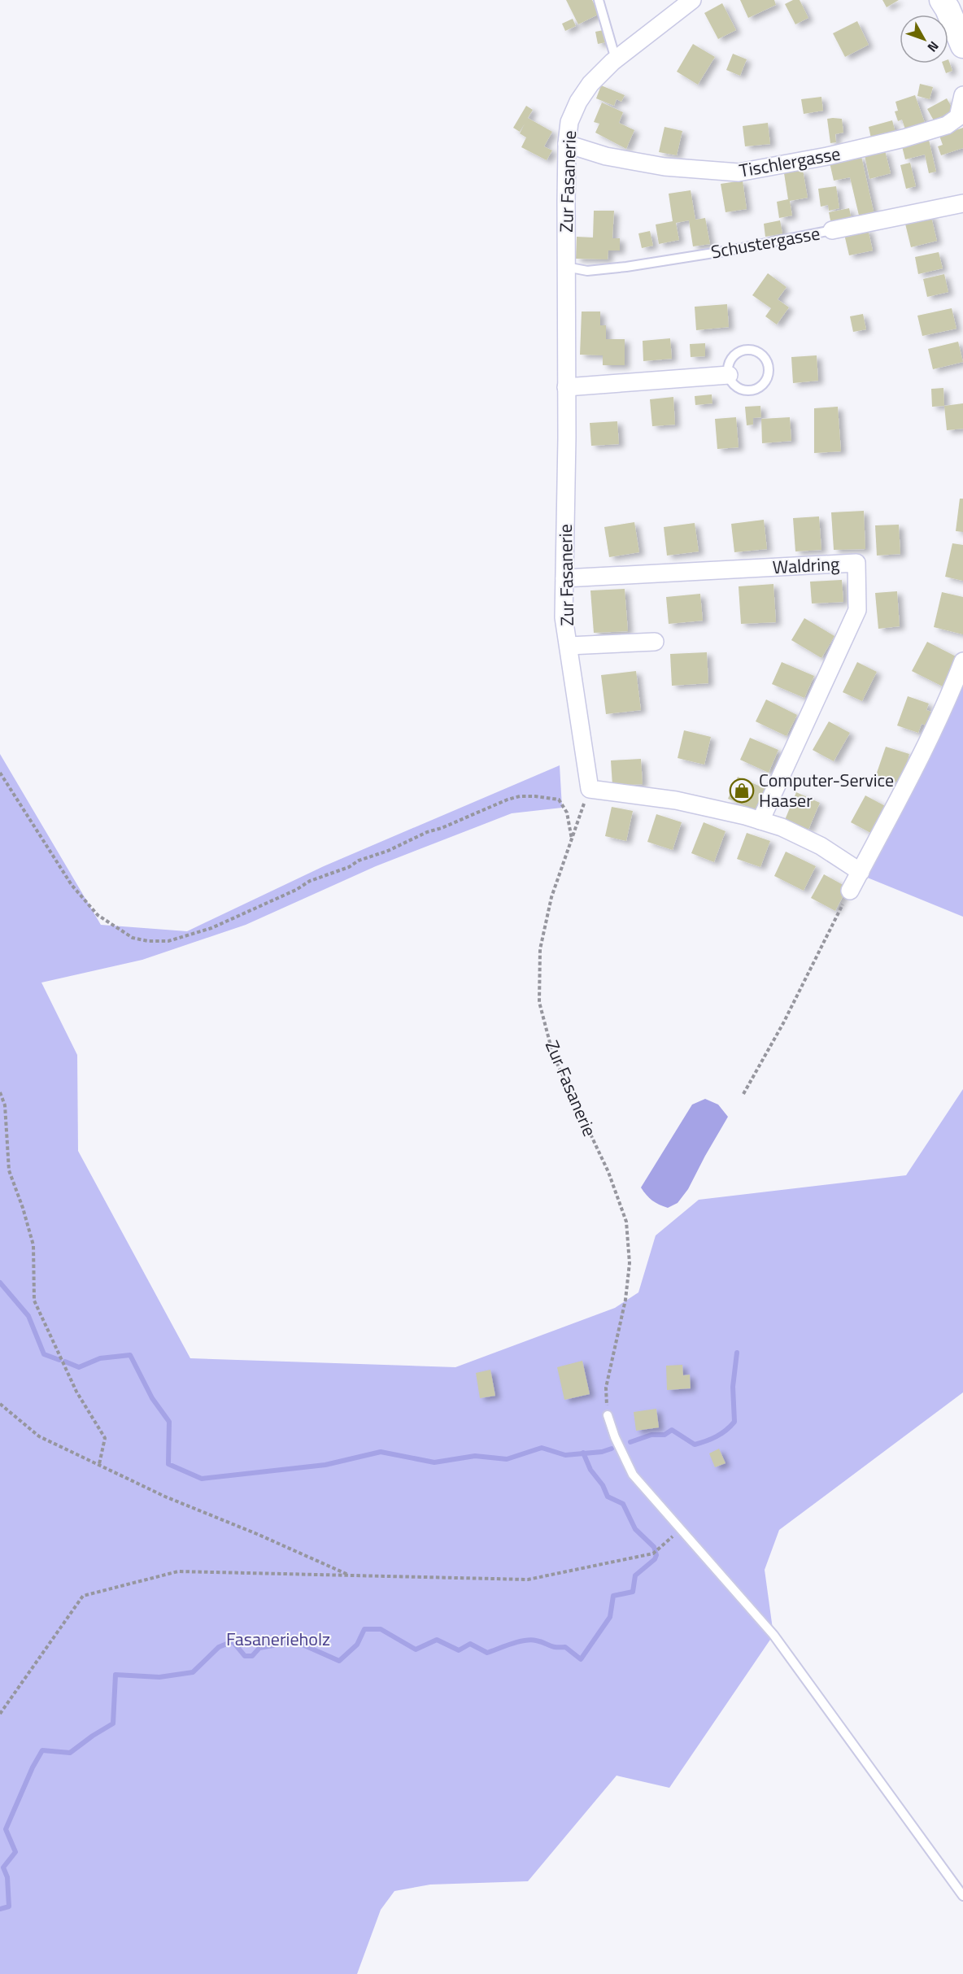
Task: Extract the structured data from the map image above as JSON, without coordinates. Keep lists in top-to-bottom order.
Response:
{
  "streets": {
    "street": [
      "Tischlergasse",
      "Zur Fasanerie",
      "Schustergasse",
      "Waldring"
    ]
  },
  "crossings": [
    ["Tischlergasse", "Zur Fasanerie"],
    ["Zur Fasanerie", "Schustergasse"],
    ["Zur Fasanerie", "Waldring"]
  ],
  "parks": ["Fasanerieholz"],
  "places": {
    "shop": ["Computer-Service Haaser"]
  },
  "north": "bottom right"
}
